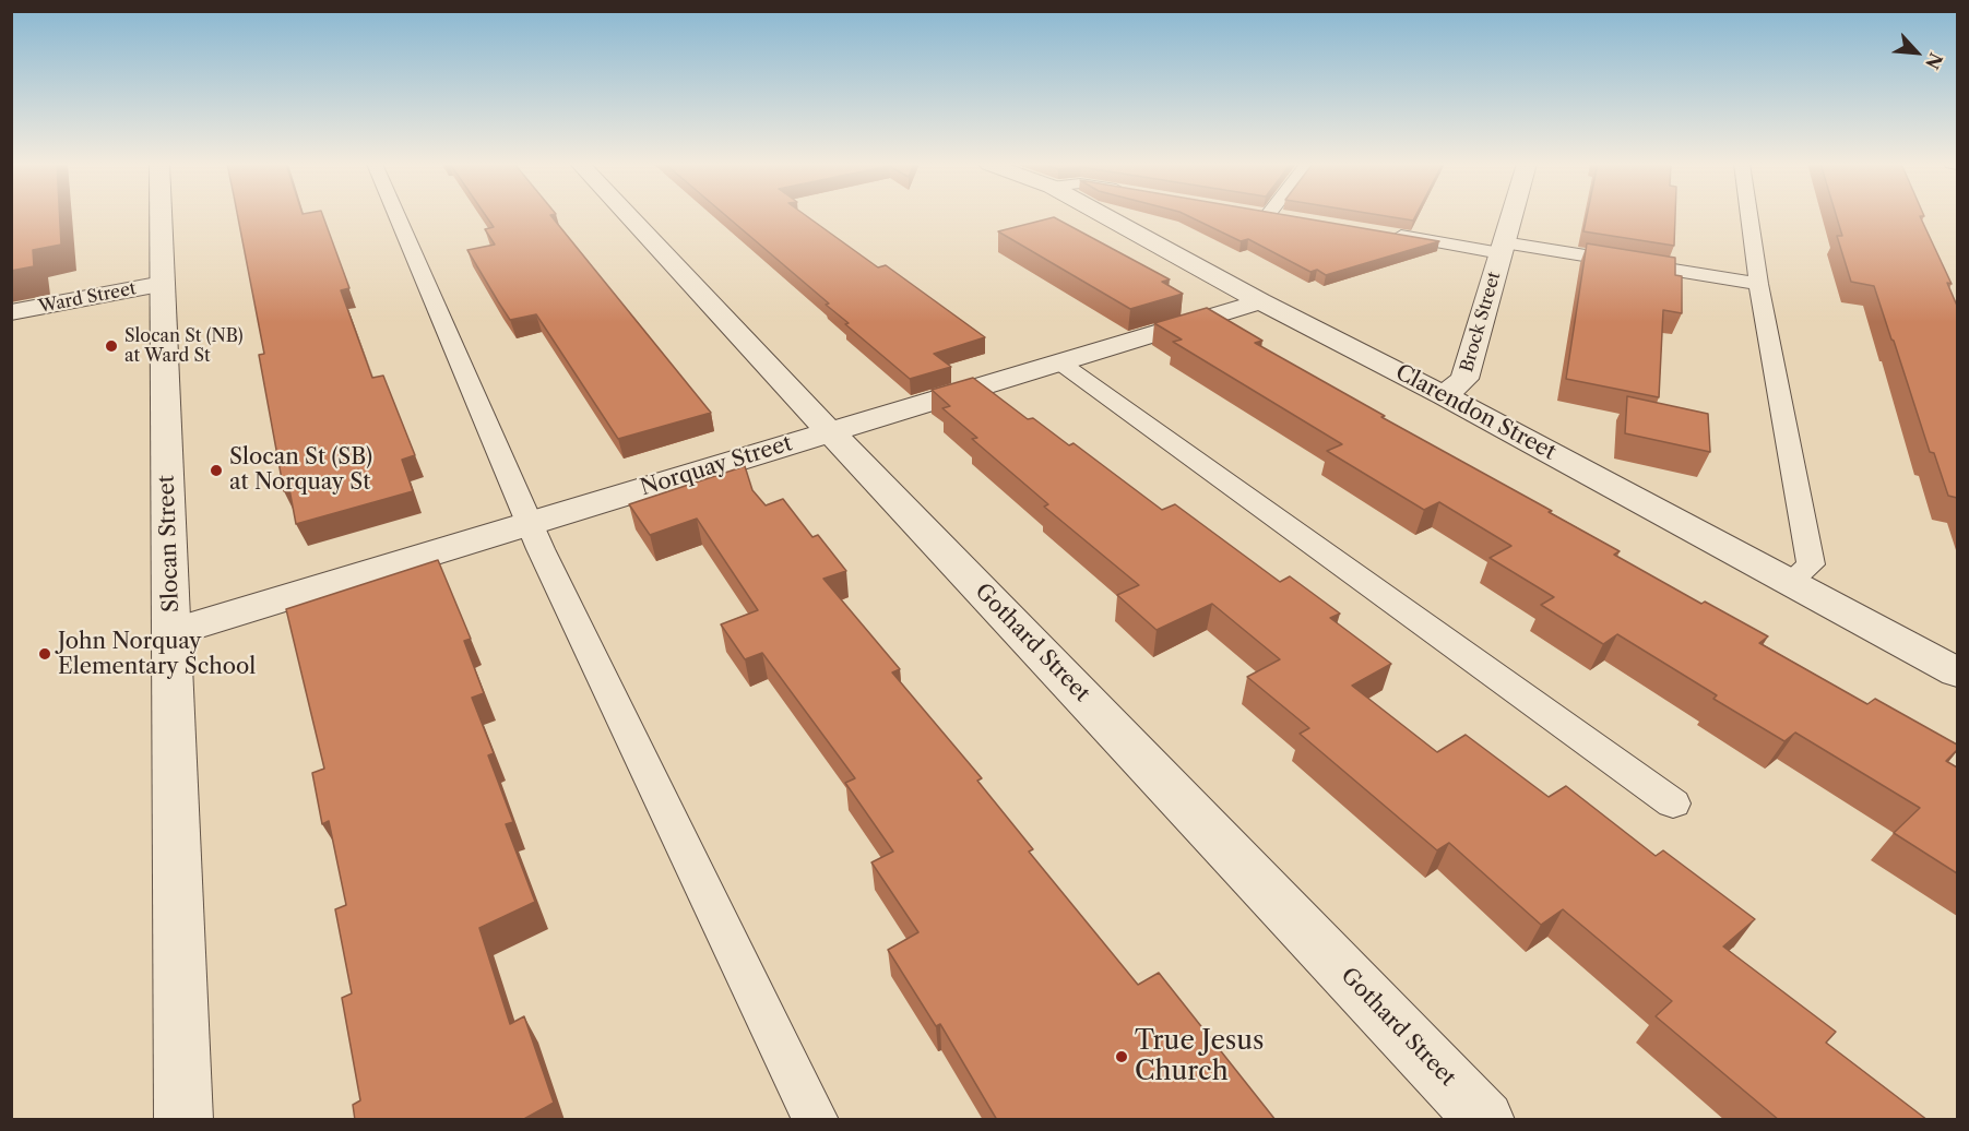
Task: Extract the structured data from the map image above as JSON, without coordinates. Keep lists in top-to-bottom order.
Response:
{
  "streets": {
    "street": [
      "Ward Street",
      "Brock Street",
      "Clarendon Street",
      "Norquay Street",
      "Slocan Street",
      "Gothard Street"
    ]
  },
  "crossings": [
    ["Ward Street", "Slocan Street"],
    ["Brock Street", "Clarendon Street"],
    ["Clarendon Street", "Norquay Street"],
    ["Norquay Street", "Slocan Street"],
    ["Norquay Street", "Gothard Street"]
  ],
  "places": [
    "Slocan St (NB) at Ward St",
    "Slocan St (SB) at Norquay St",
    "John Norquay Elementary School",
    "True Jesus Church"
  ],
  "north": "bottom right"
}
